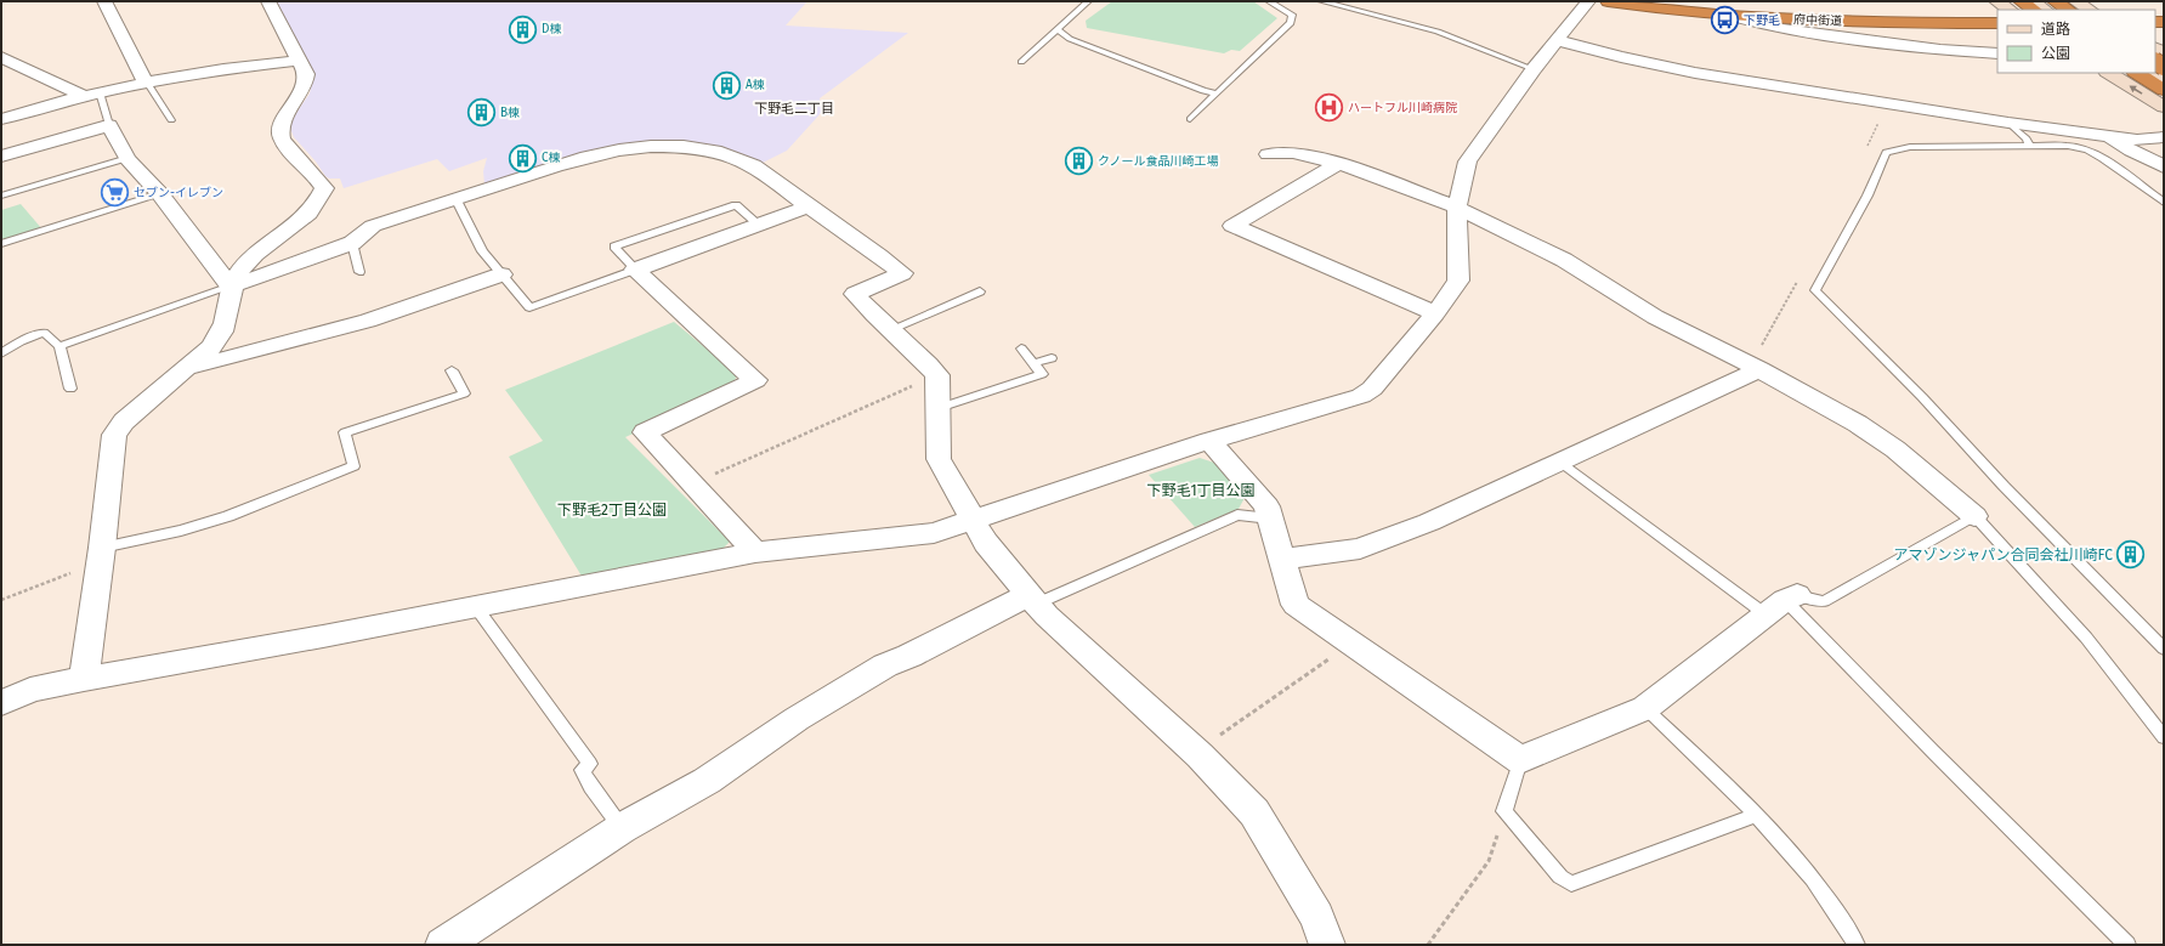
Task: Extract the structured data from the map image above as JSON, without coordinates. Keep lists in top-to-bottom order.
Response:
{
  "streets": {
    "highway": ["府中街道"]
  },
  "districts": ["下野毛二丁目"],
  "parks": ["下野毛1丁目公園", "下野毛2丁目公園"],
  "places": {
    "bus stop": ["下野毛"],
    "building": [
      "D棟",
      "A棟",
      "B棟",
      "C棟",
      "クノール食品川崎工場",
      "アマゾンジャパン合同会社川崎FC"
    ],
    "hospital": ["ハートフル川崎病院"],
    "supermarket": ["セブン-イレブン"]
  },
  "legend": ["道路", "公園"]
}
